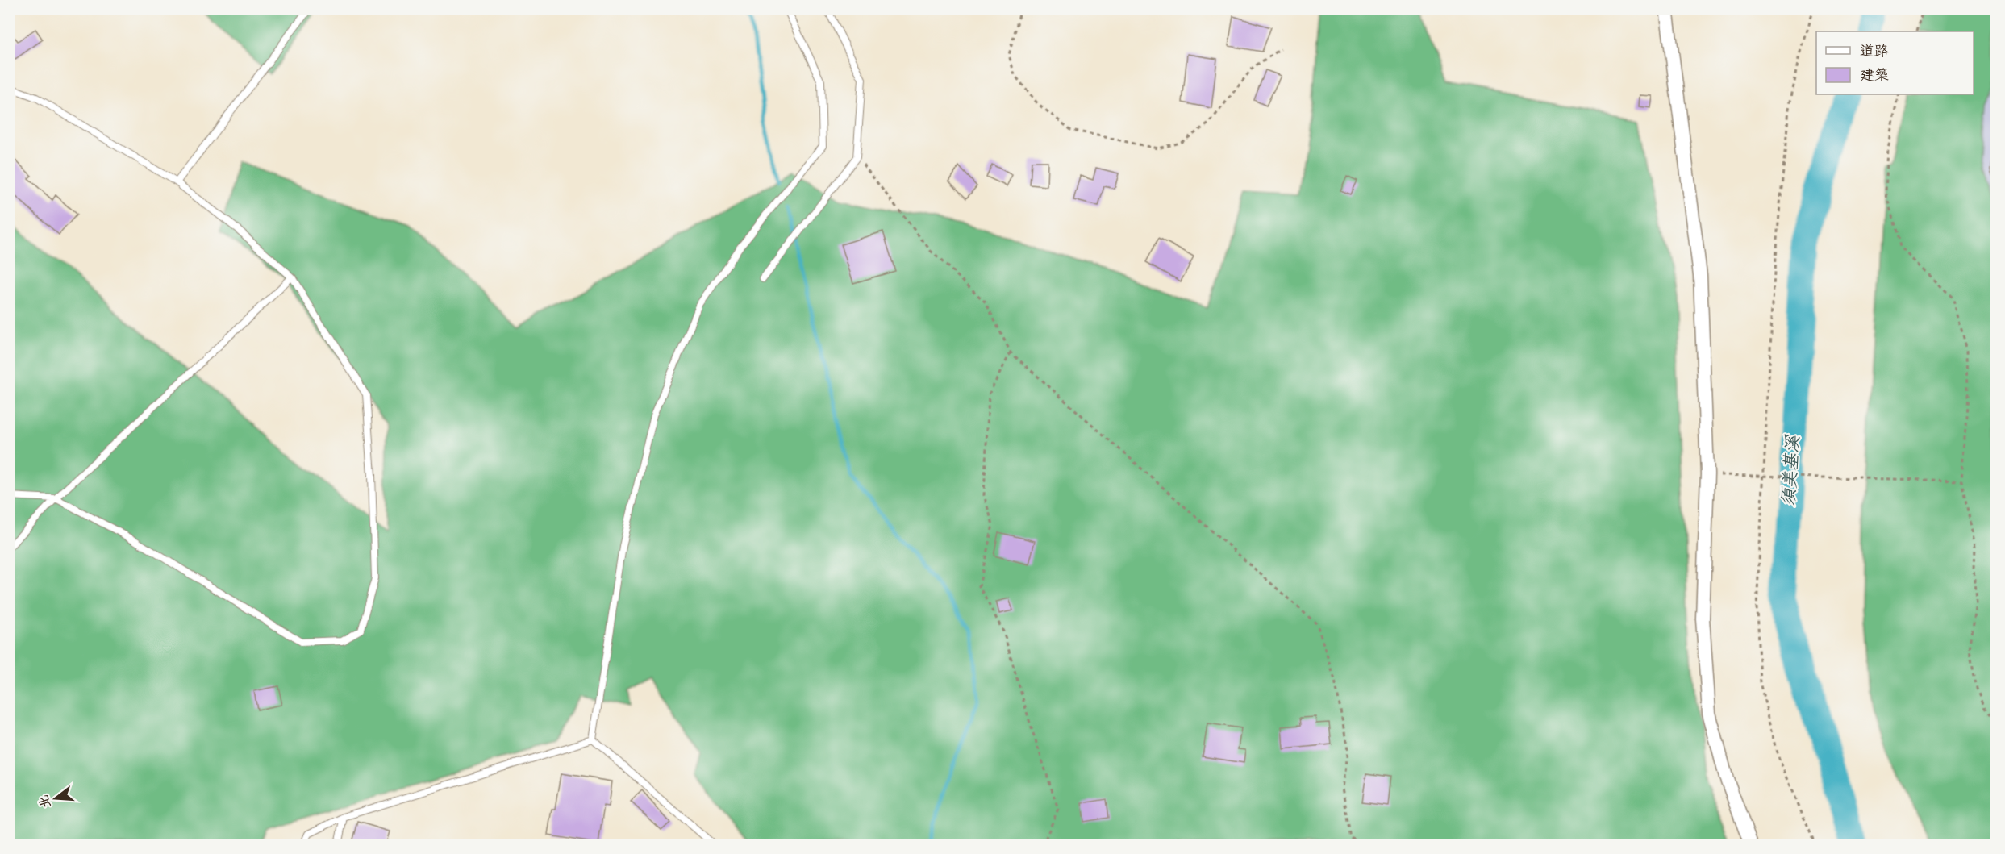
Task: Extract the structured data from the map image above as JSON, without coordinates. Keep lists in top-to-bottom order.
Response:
{
  "water": ["須美基溪"],
  "legend": ["道路", "建築"],
  "north": "left"
}
